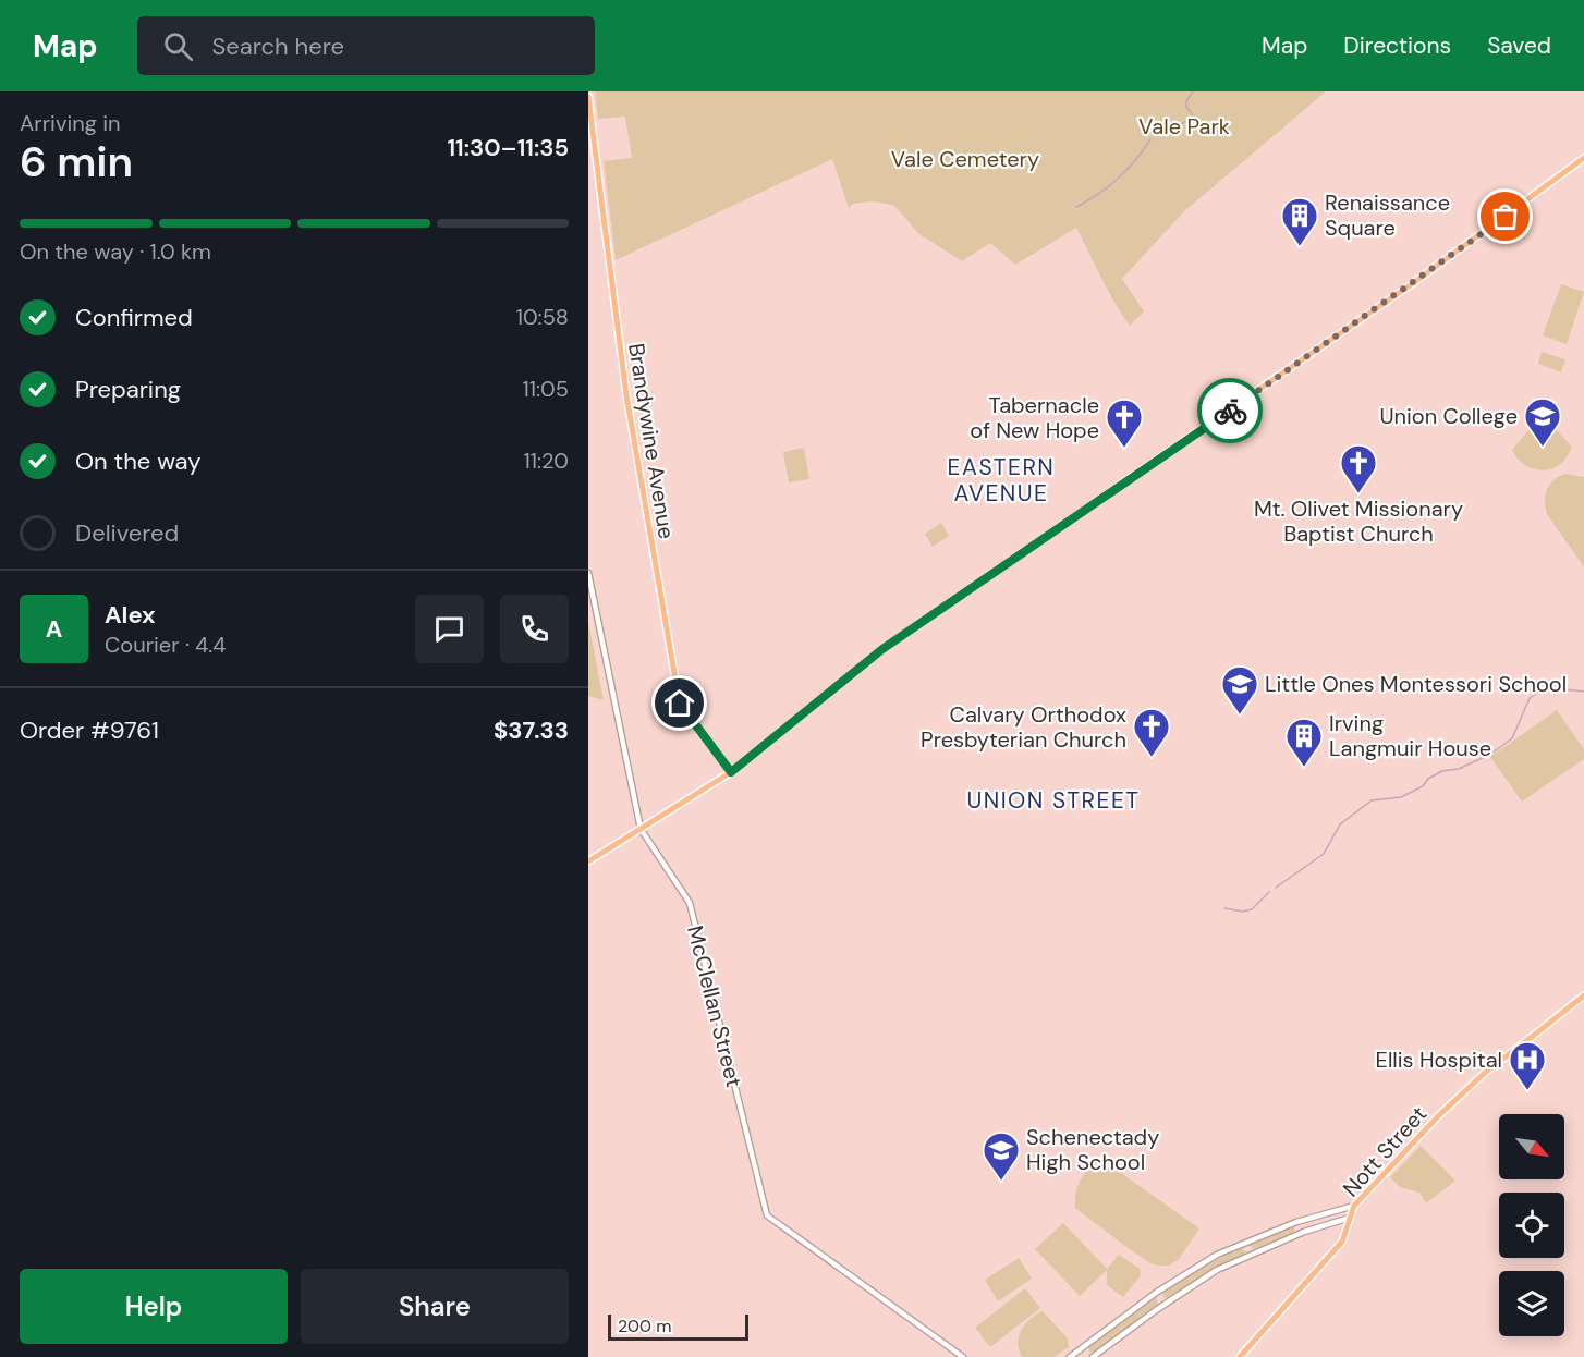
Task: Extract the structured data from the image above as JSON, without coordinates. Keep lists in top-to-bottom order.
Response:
{
  "streets": {
    "main road": ["Brandywine Avenue", "Nott Street"],
    "street": ["McClellan Street"]
  },
  "districts": ["EASTERN AVENUE", "UNION STREET"],
  "parks": ["Vale Park", "Vale Cemetery"],
  "places": {
    "building": ["Renaissance Square", "Irving Langmuir House"],
    "school or university": ["Union College", "Little Ones Montessori School", "Schenectady High School"],
    "church": ["Tabernacle of New Hope", "Mt. Olivet Missionary Baptist Church", "Calvary Orthodox Presbyterian Church"],
    "hospital": ["Ellis Hospital"]
  },
  "scale_bar": "200 m",
  "north": "bottom right",
  "page": {
    "header": "Map",
    "search": "Search here",
    "nav": ["Map", "Directions", "Saved"],
    "heading": ["6 min", "Arriving in", "11:30–11:35"],
    "panel": [
      "Alex",
      "Courier · 4.4",
      "Order #9761",
      "$37.33"
    ],
    "bar": "On the way · 1.0 km",
    "list": [
      ["Confirmed", "10:58"],
      ["Preparing", "11:05"],
      ["On the way", "11:20"],
      "Delivered"
    ],
    "round": "A",
    "buttons": ["Help", "Share"],
    "scale": "200 m"
  }
}
